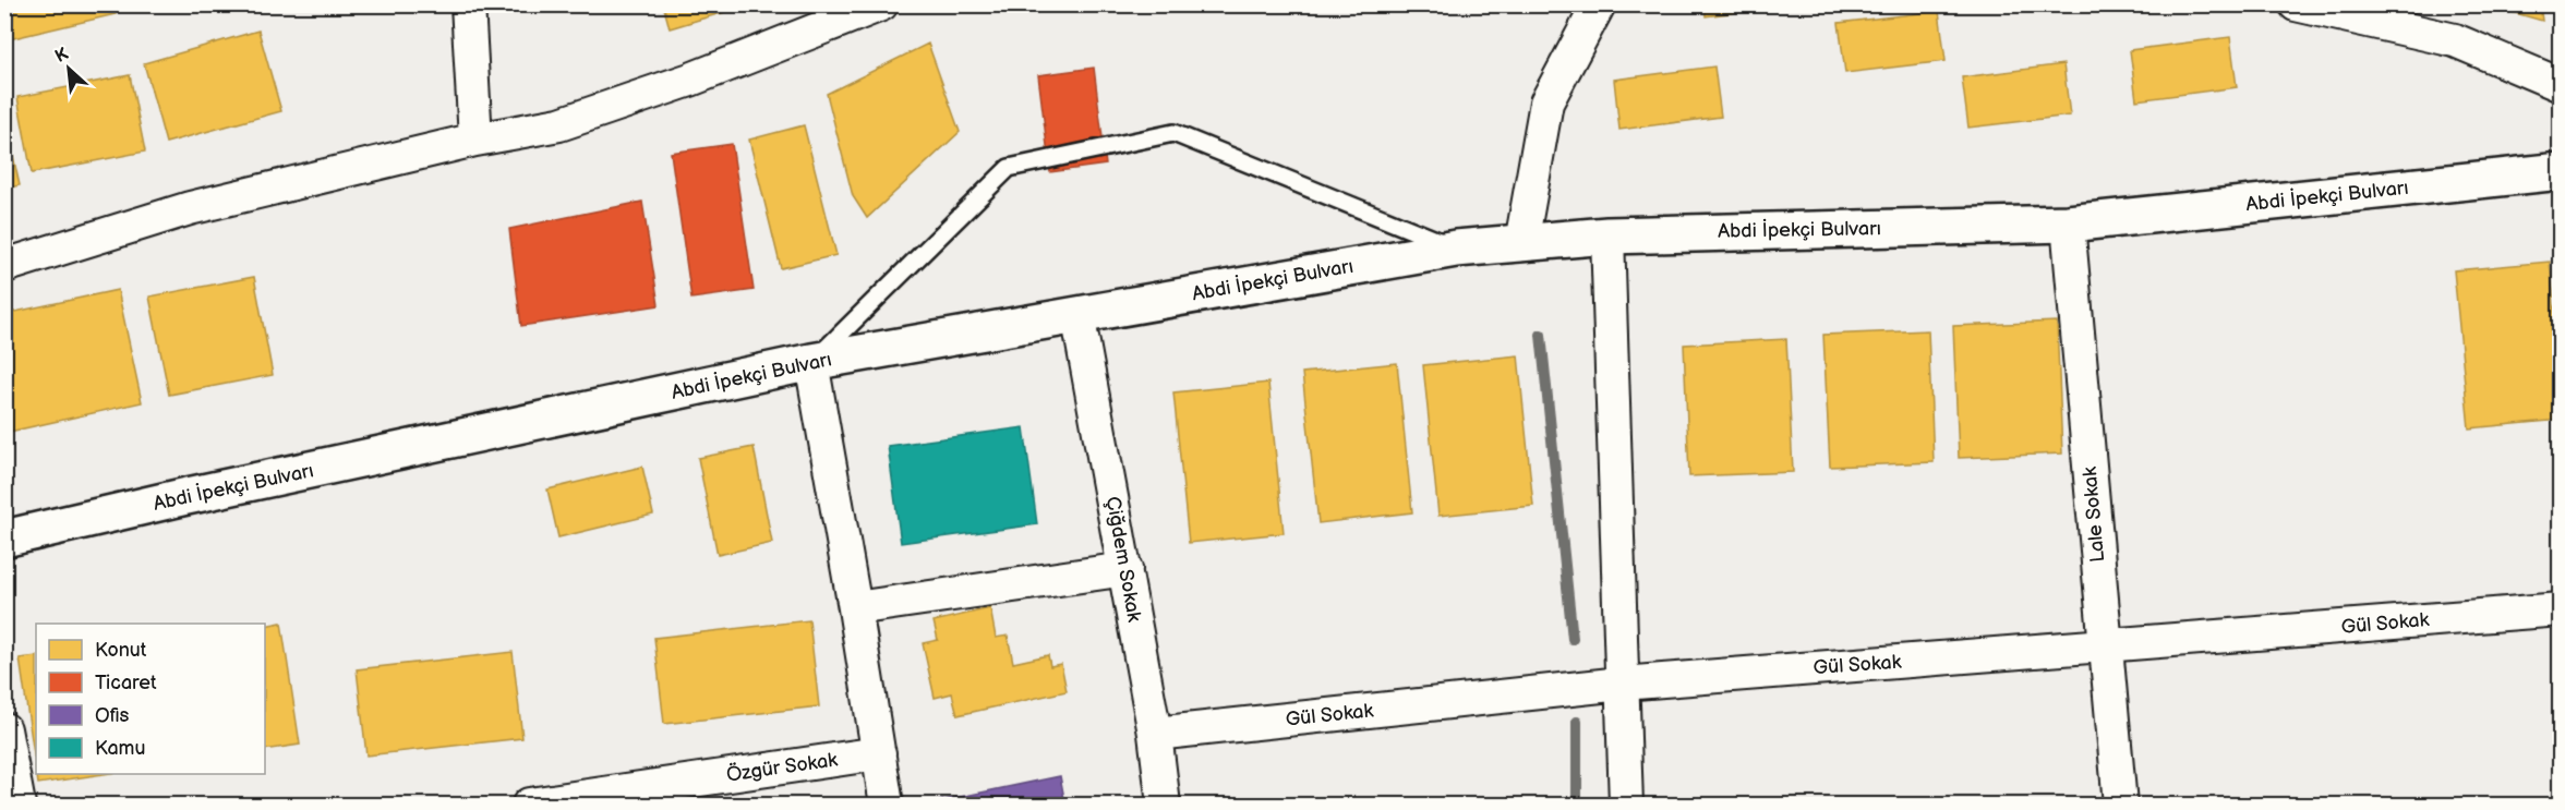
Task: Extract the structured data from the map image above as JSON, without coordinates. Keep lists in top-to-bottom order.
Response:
{
  "streets": {
    "main road": ["Abdi İpekçi Bulvarı"],
    "street": [
      "Lale Sokak",
      "Çiğdem Sokak",
      "Gül Sokak",
      "Özgür Sokak"
    ]
  },
  "crossings": [
    ["Abdi İpekçi Bulvarı", "Lale Sokak"],
    ["Abdi İpekçi Bulvarı", "Çiğdem Sokak"],
    ["Lale Sokak", "Gül Sokak"],
    ["Çiğdem Sokak", "Gül Sokak"]
  ],
  "legend": [
    "Konut",
    "Ticaret",
    "Ofis",
    "Kamu"
  ],
  "north": "top left"
}
